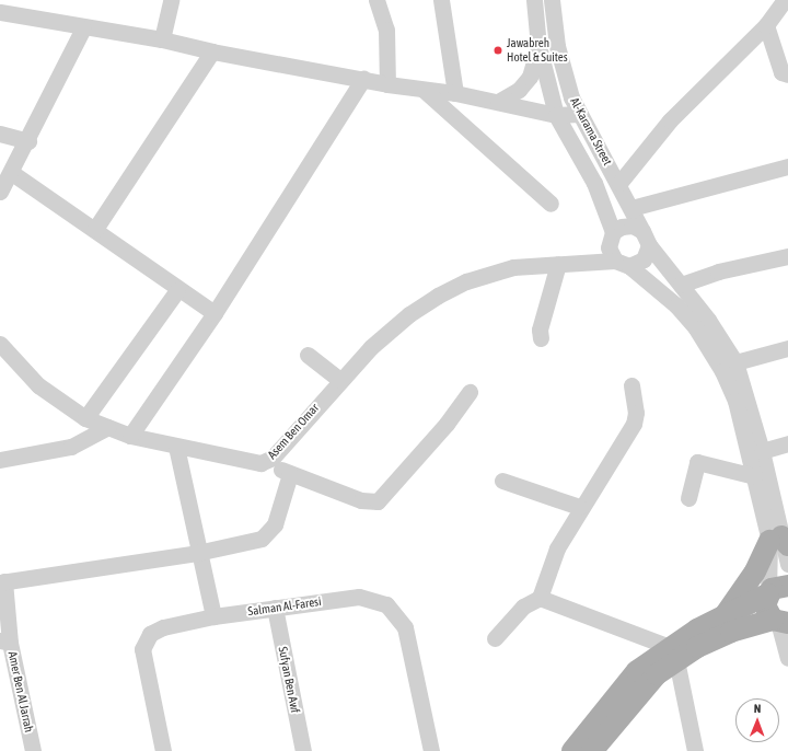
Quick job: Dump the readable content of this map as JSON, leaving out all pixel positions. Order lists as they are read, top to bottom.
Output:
{
  "streets": {
    "street": [
      "Al-Karama Street",
      "Asem Ben Omar",
      "Salman Al-Faresi",
      "Sufyan Ben Awf",
      "Amer Ben Al Jarrah"
    ]
  },
  "crossings": [
    ["Al-Karama Street", "Asem Ben Omar"],
    ["Salman Al-Faresi", "Sufyan Ben Awf"]
  ],
  "places": ["Jawabreh Hotel & Suites"],
  "north": "top"
}
